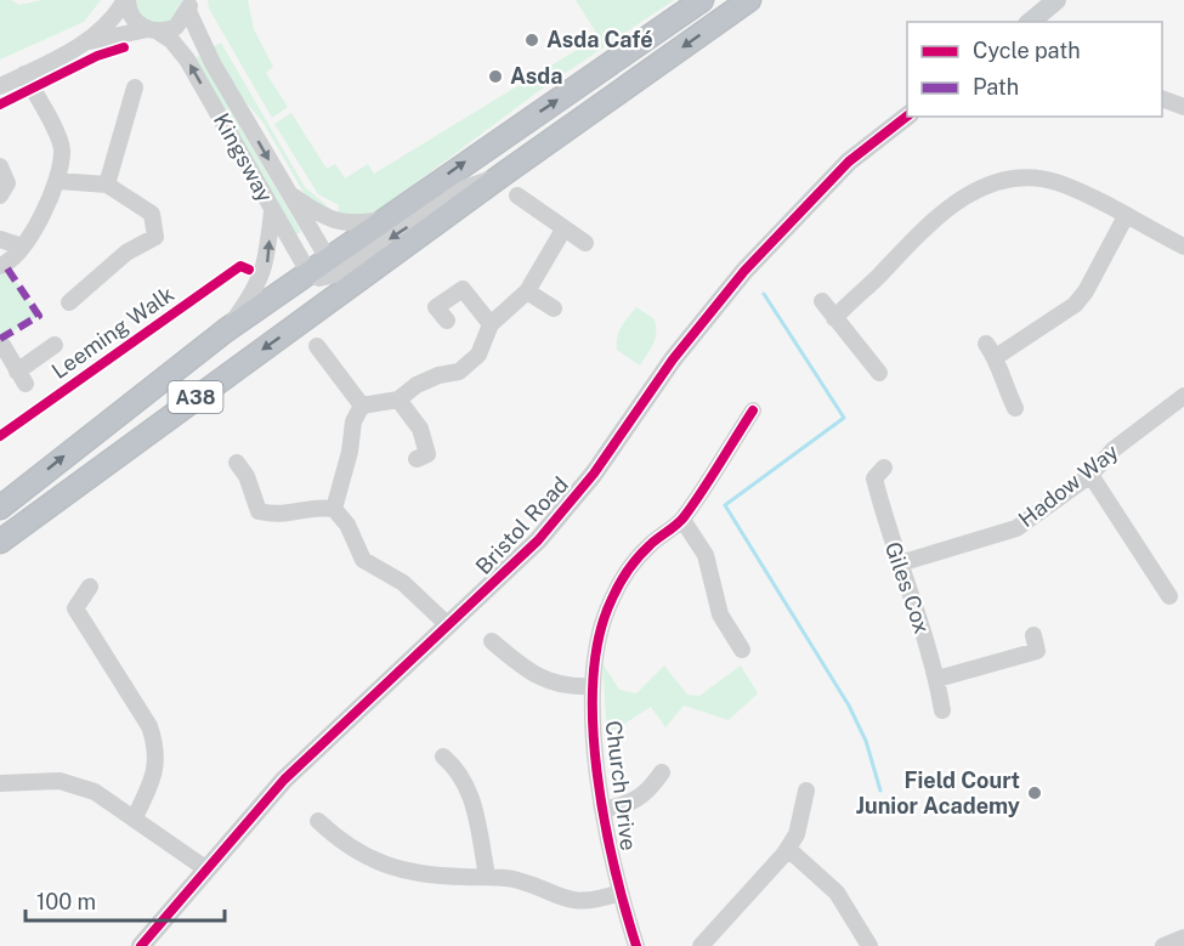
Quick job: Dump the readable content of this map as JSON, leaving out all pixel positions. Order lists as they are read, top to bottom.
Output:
{
  "streets": {
    "highway": ["A38"],
    "main road": ["Bristol Road"],
    "street": [
      "Kingsway",
      "Hadow Way",
      "Giles Cox",
      "Church Drive"
    ],
    "cycle path": ["Leeming Walk"]
  },
  "crossings": [
    ["Kingsway", "A38"],
    ["Hadow Way", "Giles Cox"]
  ],
  "places": ["Asda Café", "Asda", "Field Court Junior Academy"],
  "legend": ["Cycle path", "Path"],
  "scale_bar": "100 m"
}
